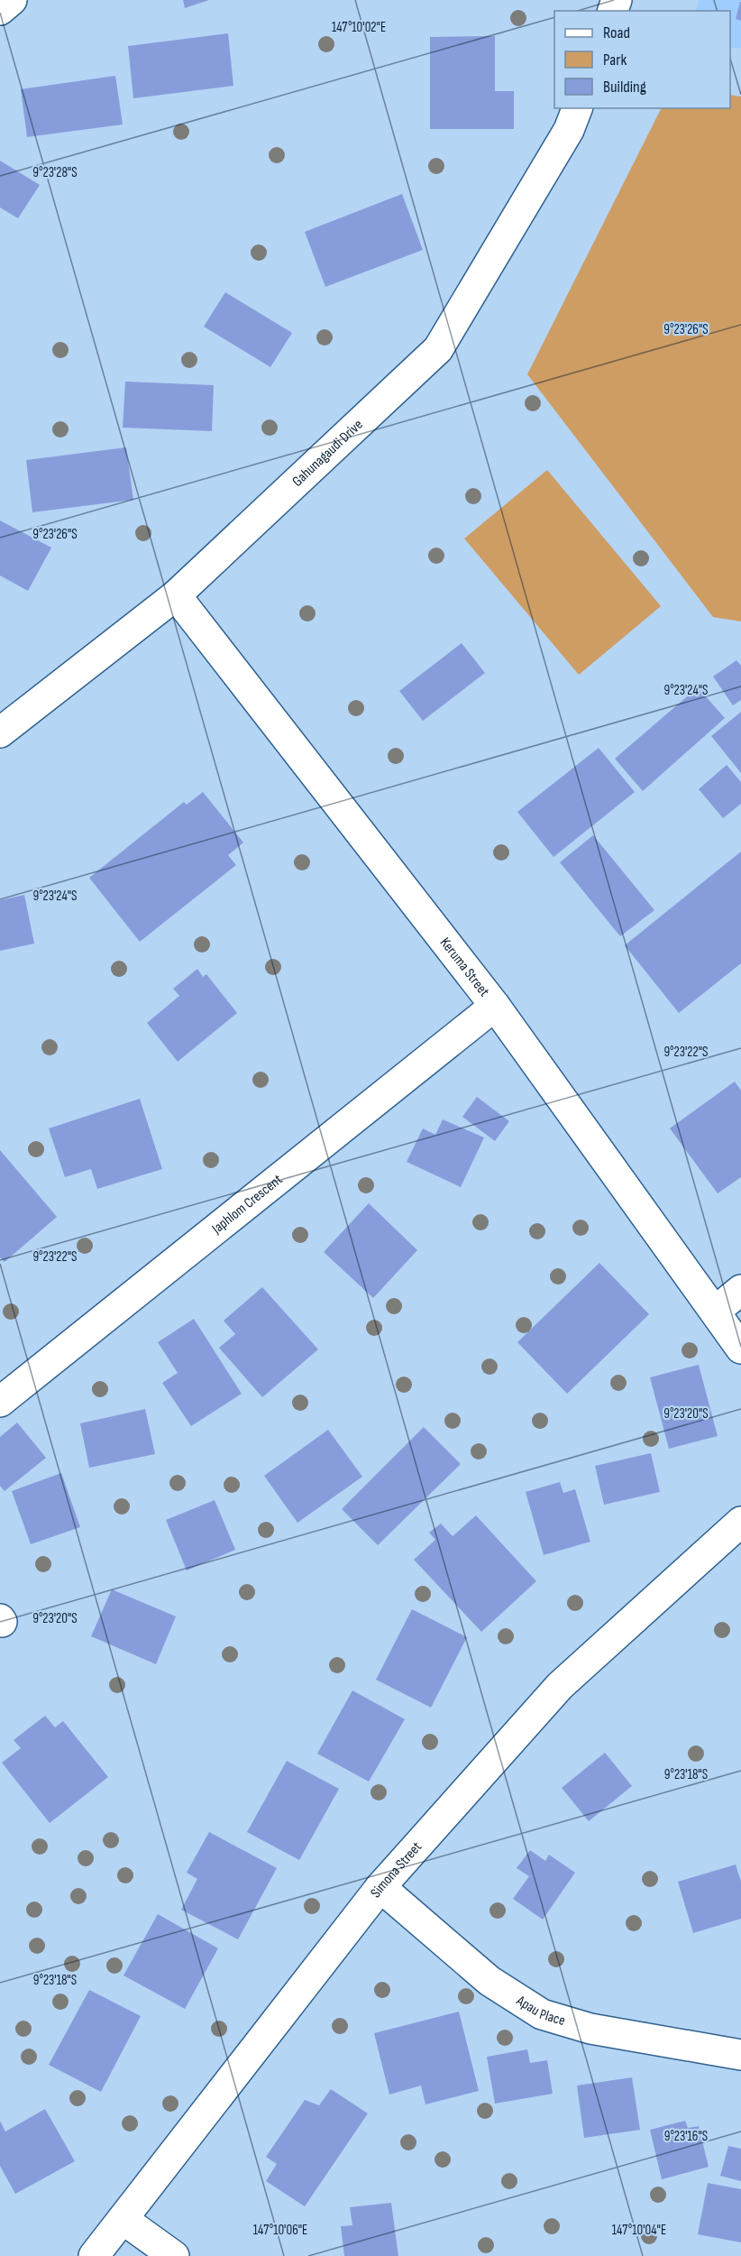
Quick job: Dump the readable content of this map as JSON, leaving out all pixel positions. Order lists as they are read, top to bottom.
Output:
{
  "streets": {
    "street": [
      "Gahunagaudi Drive",
      "Keruma Street",
      "Japhlom Crescent",
      "Simona Street",
      "Apau Place"
    ]
  },
  "crossings": [
    ["Gahunagaudi Drive", "Keruma Street"],
    ["Keruma Street", "Japhlom Crescent"],
    ["Simona Street", "Apau Place"]
  ],
  "legend": ["Road", "Park", "Building"],
  "coordinates": [
    "147°10'02\"E",
    "9°23'28\"S",
    "9°23'26\"S",
    "9°23'24\"S",
    "9°23'22\"S",
    "9°23'20\"S",
    "9°23'18\"S",
    "9°23'16\"S",
    "147°10'06\"E",
    "147°10'04\"E"
  ]
}
